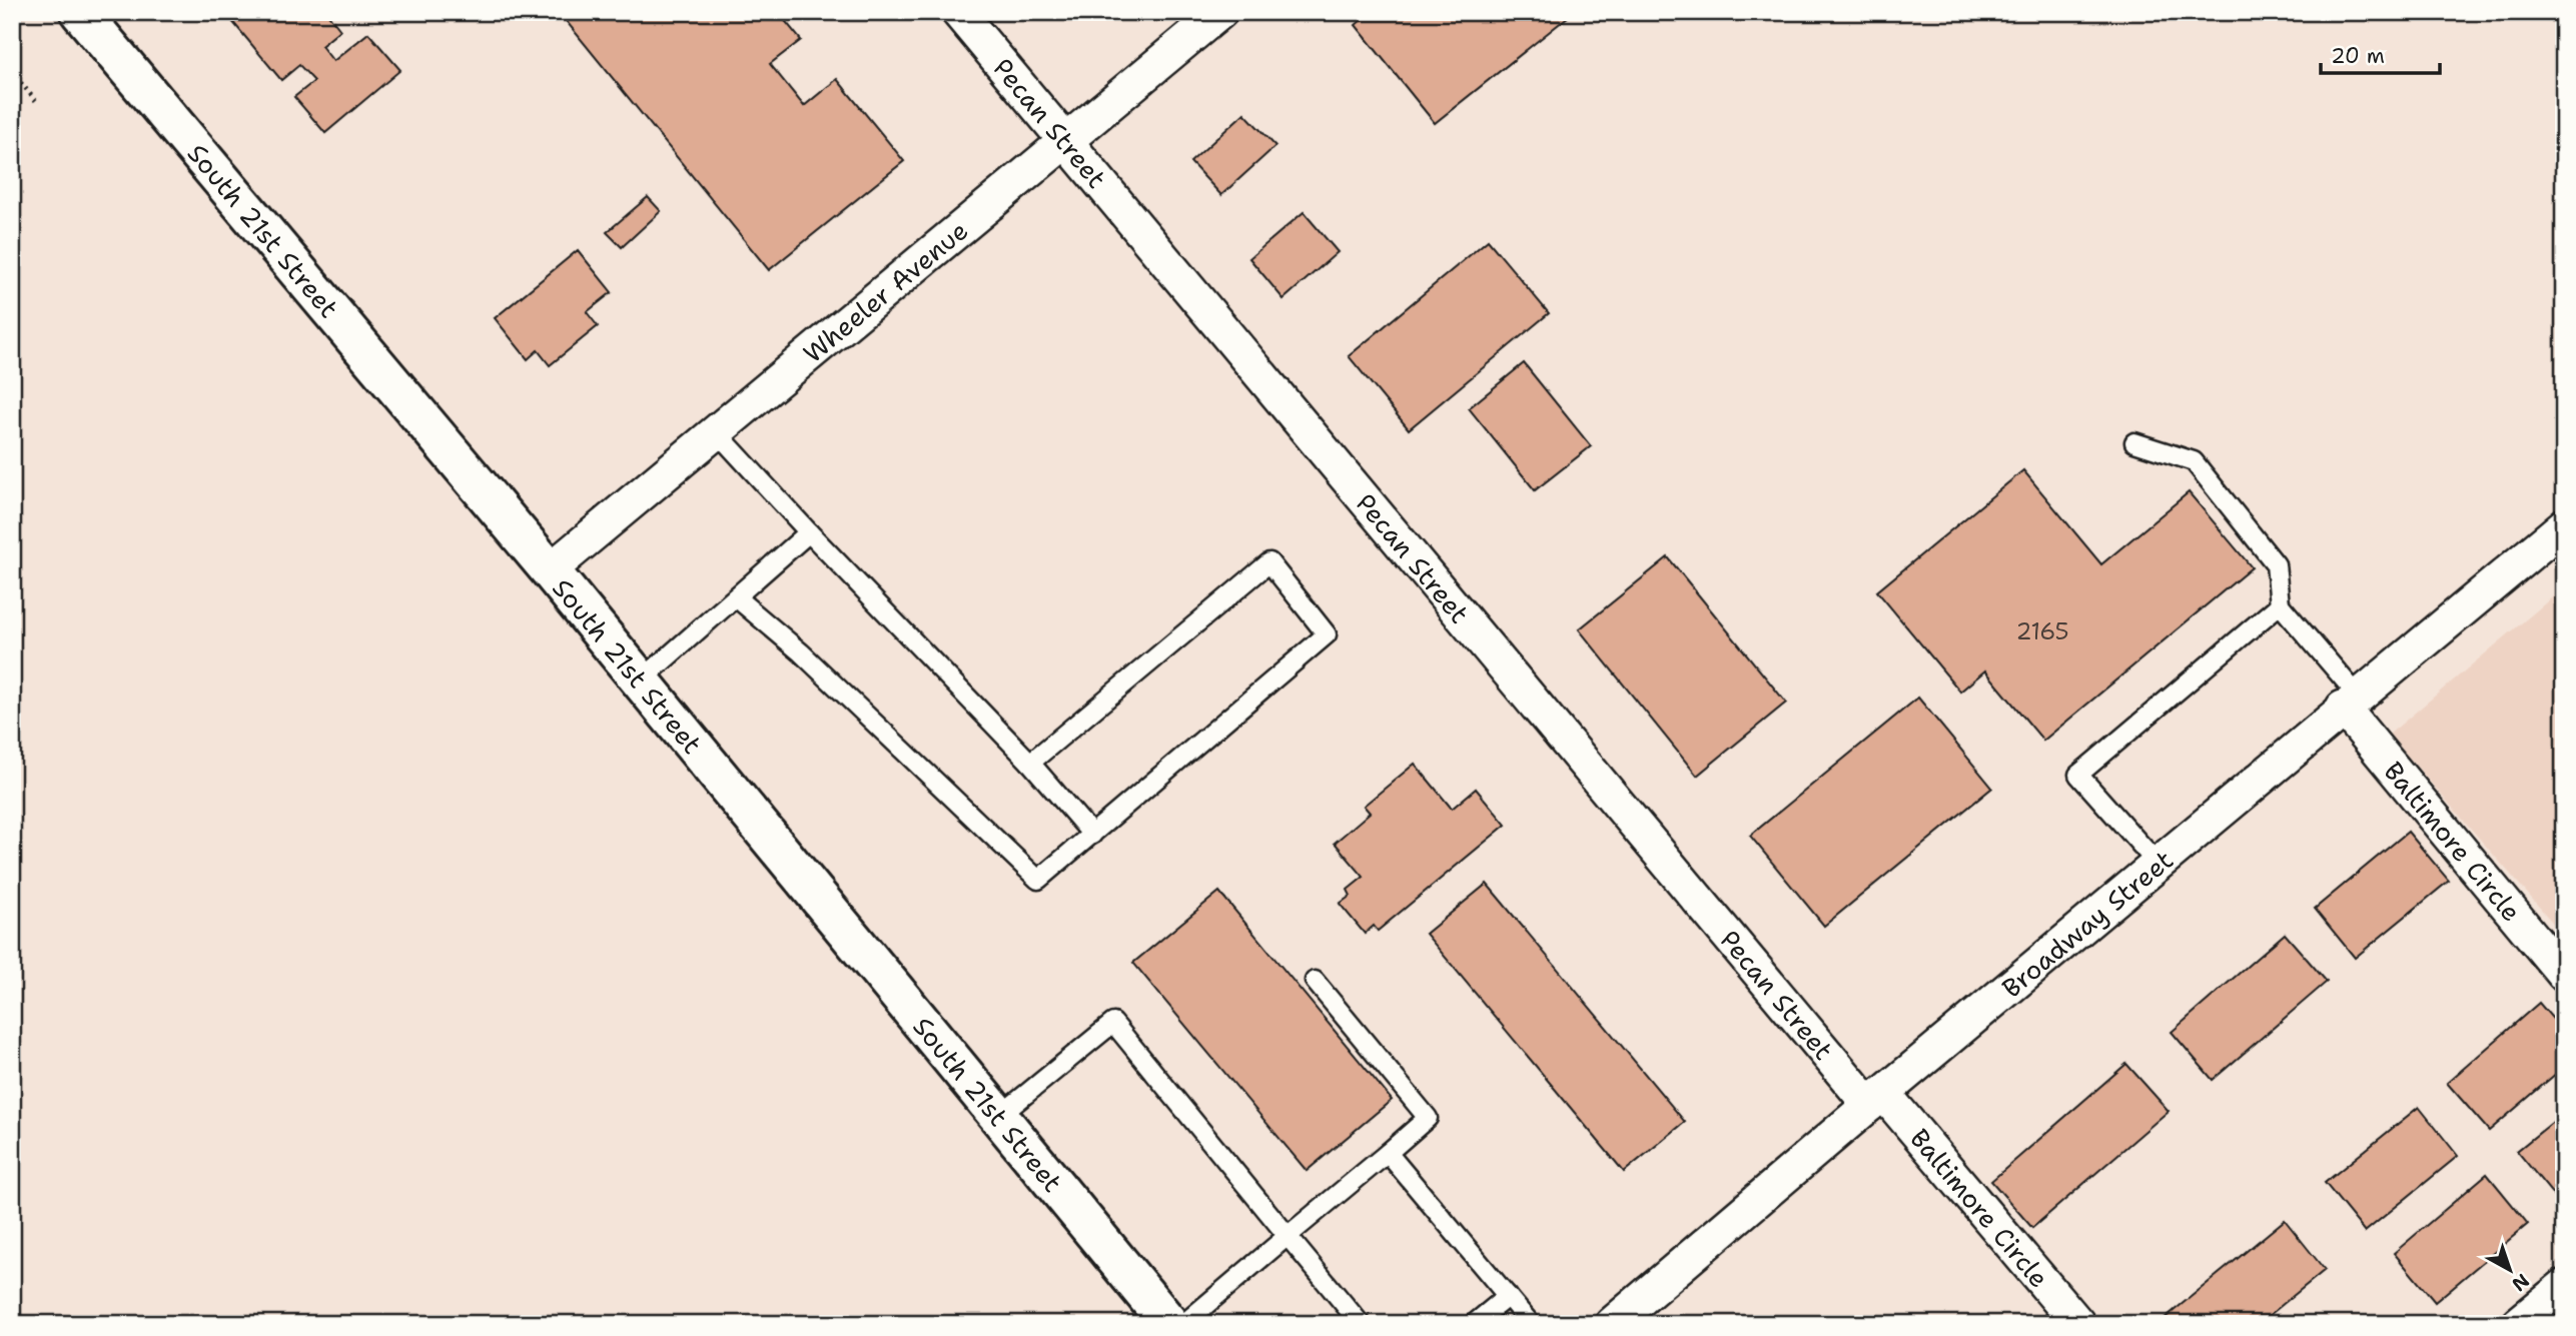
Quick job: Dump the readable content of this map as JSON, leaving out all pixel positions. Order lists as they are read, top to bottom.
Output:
{
  "streets": {
    "main road": ["South 21st Street"],
    "street": [
      "Pecan Street",
      "Wheeler Avenue",
      "Baltimore Circle",
      "Broadway Street"
    ]
  },
  "crossings": [
    ["Pecan Street", "Wheeler Avenue"],
    ["Pecan Street", "Baltimore Circle"],
    ["Pecan Street", "Broadway Street"],
    ["South 21st Street", "Wheeler Avenue"],
    ["Baltimore Circle", "Broadway Street"]
  ],
  "house_numbers": ["2165"],
  "scale_bar": "20 m",
  "north": "bottom right"
}
